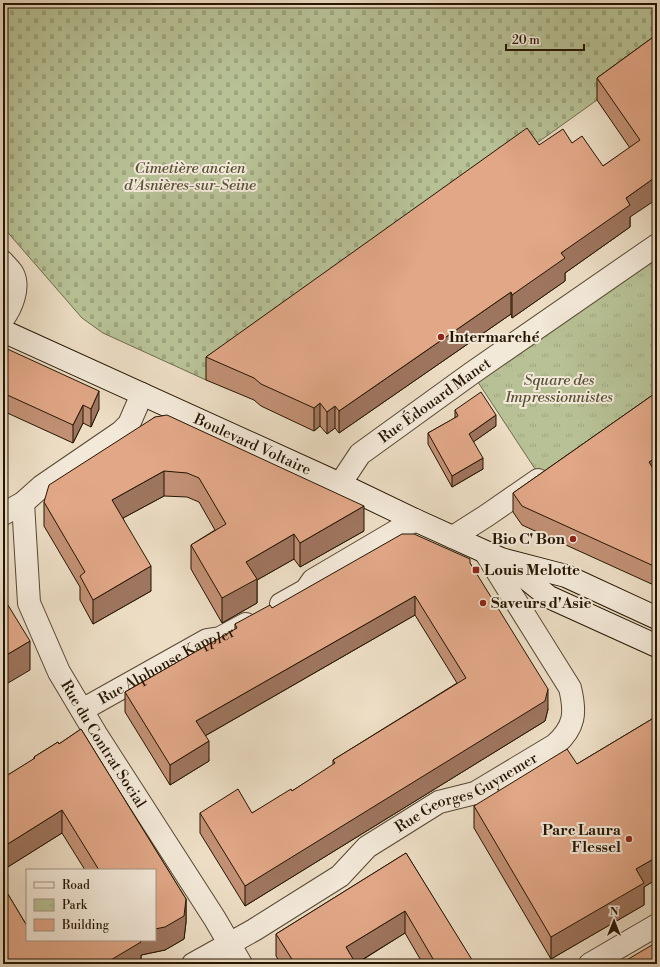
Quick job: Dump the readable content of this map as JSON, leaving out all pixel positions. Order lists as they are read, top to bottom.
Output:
{
  "streets": {
    "street": [
      "Rue Édouard Manet",
      "Boulevard Voltaire",
      "Rue Alphonse Kappler",
      "Rue du Contrat Social",
      "Rue Georges Guynemer"
    ]
  },
  "crossings": [
    ["Rue Édouard Manet", "Boulevard Voltaire"],
    ["Boulevard Voltaire", "Rue Alphonse Kappler"],
    ["Boulevard Voltaire", "Rue Georges Guynemer"],
    ["Rue Alphonse Kappler", "Rue du Contrat Social"],
    ["Rue du Contrat Social", "Rue Georges Guynemer"]
  ],
  "parks": ["Cimetière ancien d'Asnières-sur-Seine", "Square des Impressionnistes"],
  "places": {
    "other": [
      "Intermarché",
      "Bio C' Bon",
      "Saveurs d'Asie",
      "Parc Laura Flessel"
    ],
    "transit": ["Louis Melotte"]
  },
  "legend": ["Road", "Park", "Building"],
  "scale_bar": "20 m",
  "north": "top"
}
